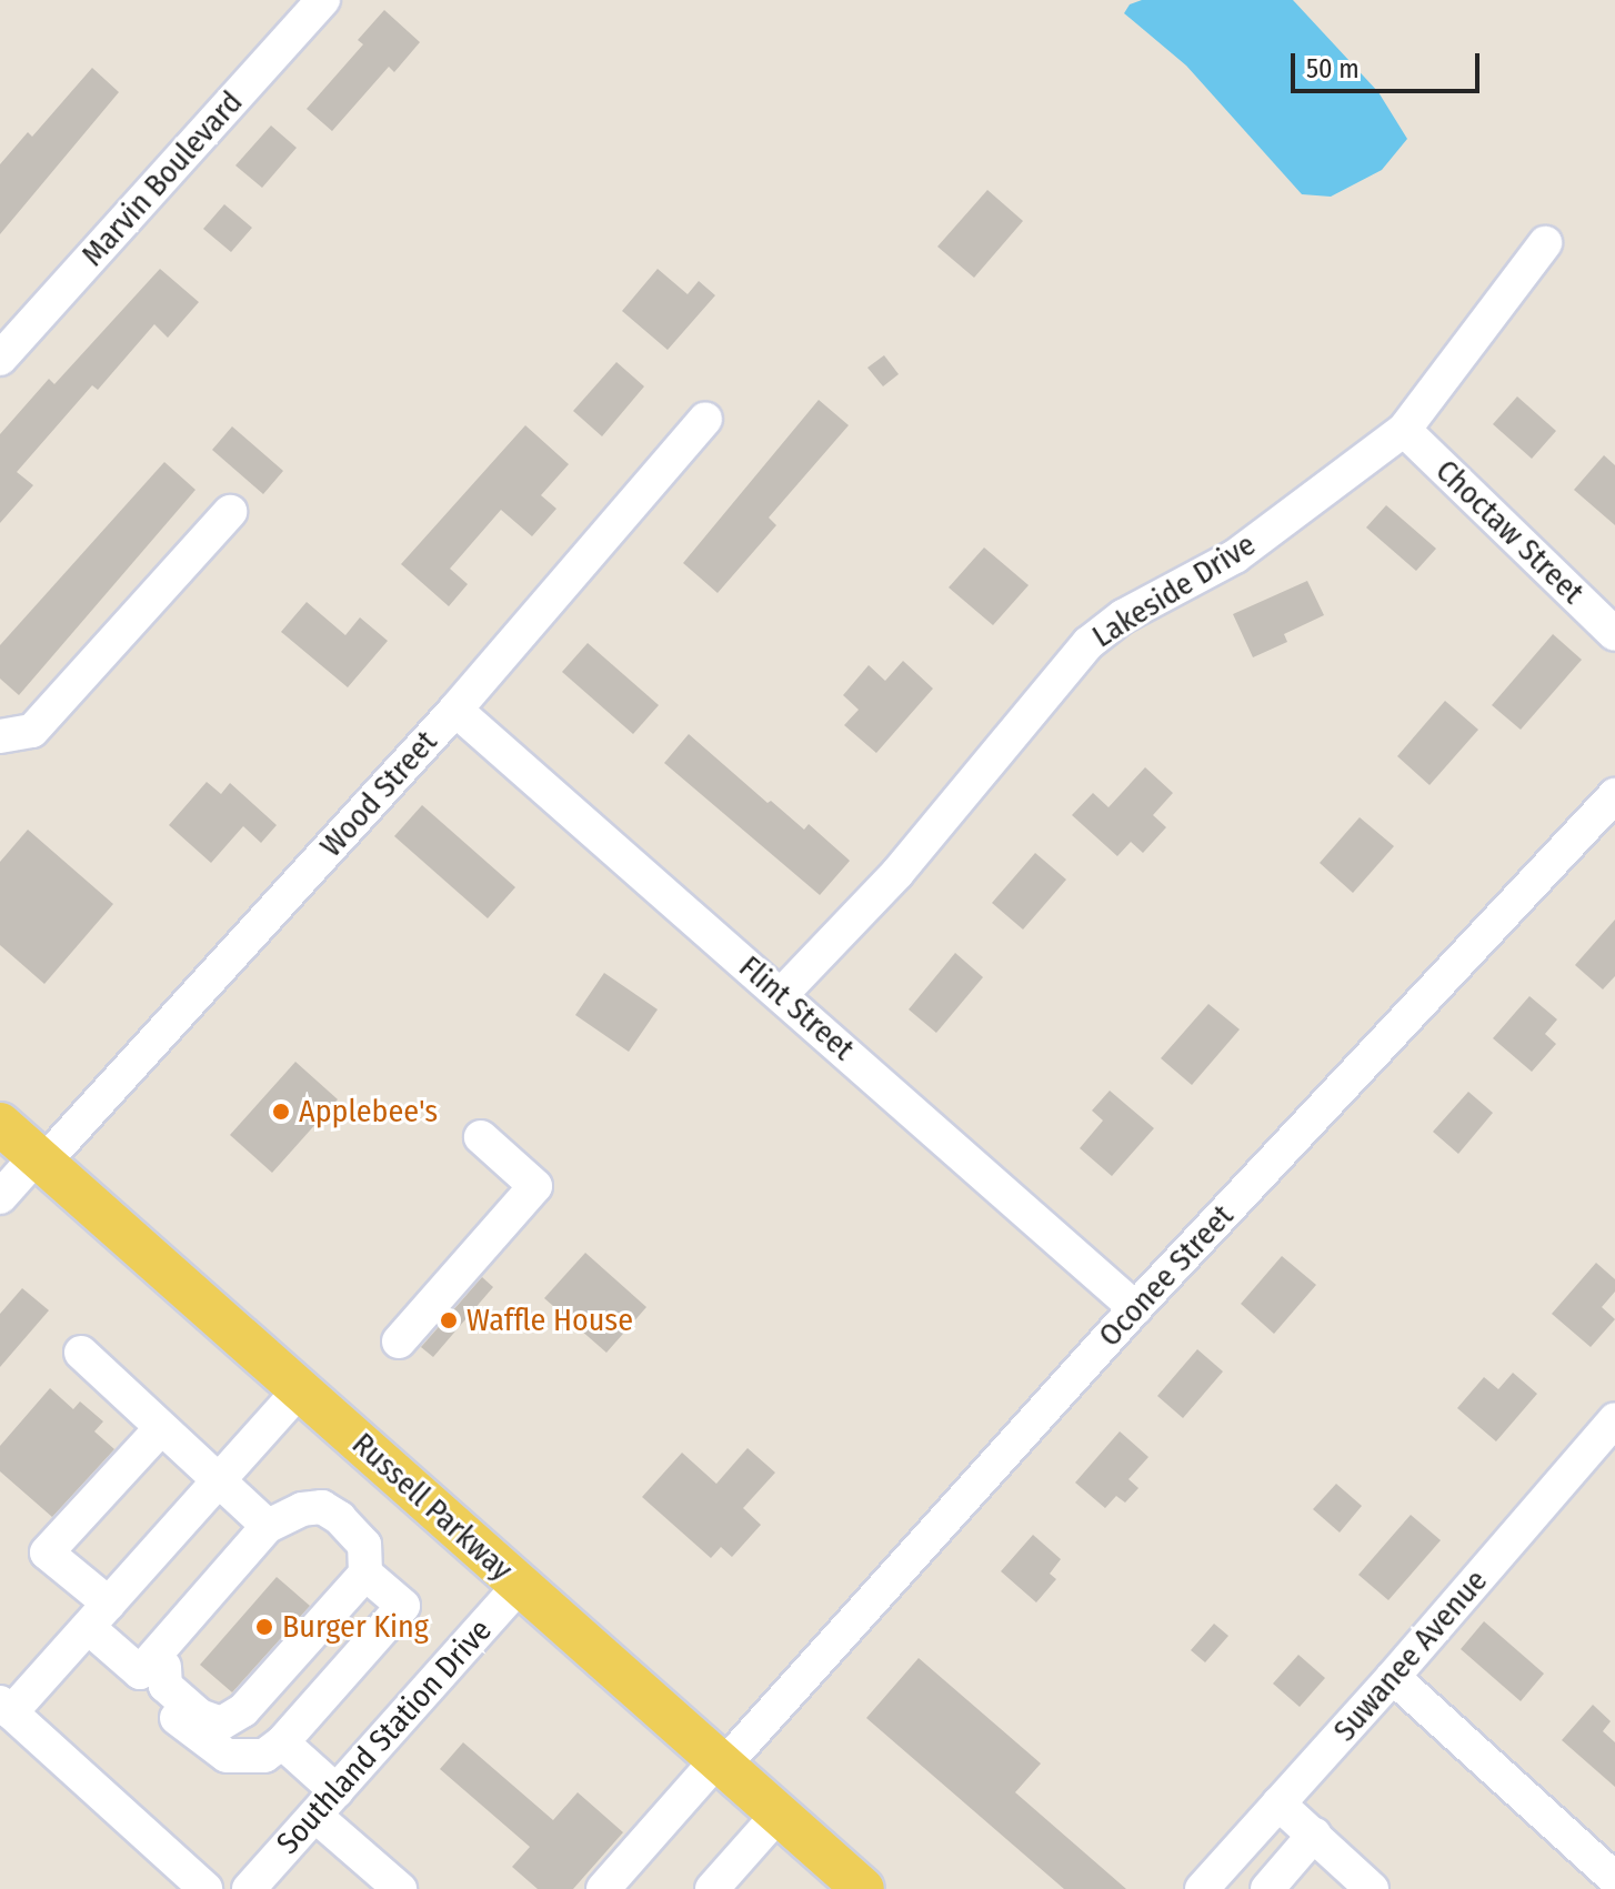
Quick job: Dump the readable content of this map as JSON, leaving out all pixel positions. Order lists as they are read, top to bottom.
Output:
{
  "streets": {
    "main road": ["Russell Parkway"],
    "street": [
      "Marvin Boulevard",
      "Choctaw Street",
      "Lakeside Drive",
      "Wood Street",
      "Flint Street",
      "Oconee Street",
      "Suwanee Avenue",
      "Southland Station Drive"
    ]
  },
  "crossings": [
    ["Choctaw Street", "Lakeside Drive"],
    ["Lakeside Drive", "Flint Street"],
    ["Wood Street", "Flint Street"],
    ["Wood Street", "Russell Parkway"],
    ["Flint Street", "Oconee Street"],
    ["Oconee Street", "Russell Parkway"],
    ["Russell Parkway", "Southland Station Drive"]
  ],
  "places": ["Applebee's", "Waffle House", "Burger King"],
  "scale_bar": "50 m"
}
